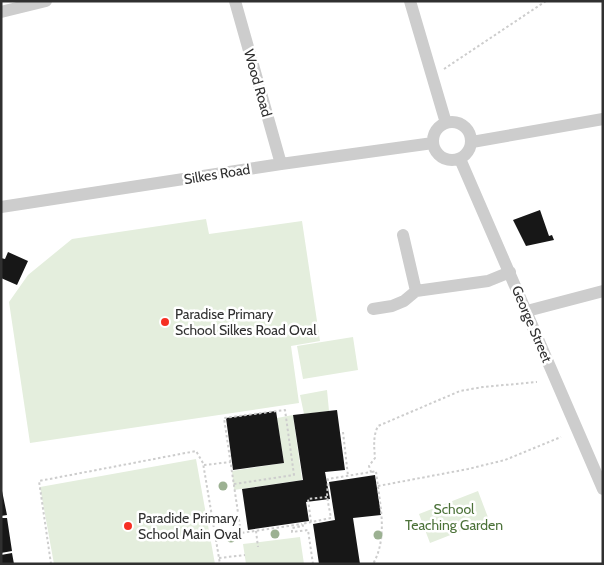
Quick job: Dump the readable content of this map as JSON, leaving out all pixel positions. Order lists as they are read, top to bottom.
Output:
{
  "streets": {
    "street": ["Wood Road", "Silkes Road", "George Street"]
  },
  "crossings": [
    ["Wood Road", "Silkes Road"],
    ["Silkes Road", "George Street"]
  ],
  "parks": ["School Teaching Garden"],
  "places": ["Paradise Primary School Silkes Road Oval", "Paradide Primary School Main Oval"]
}
